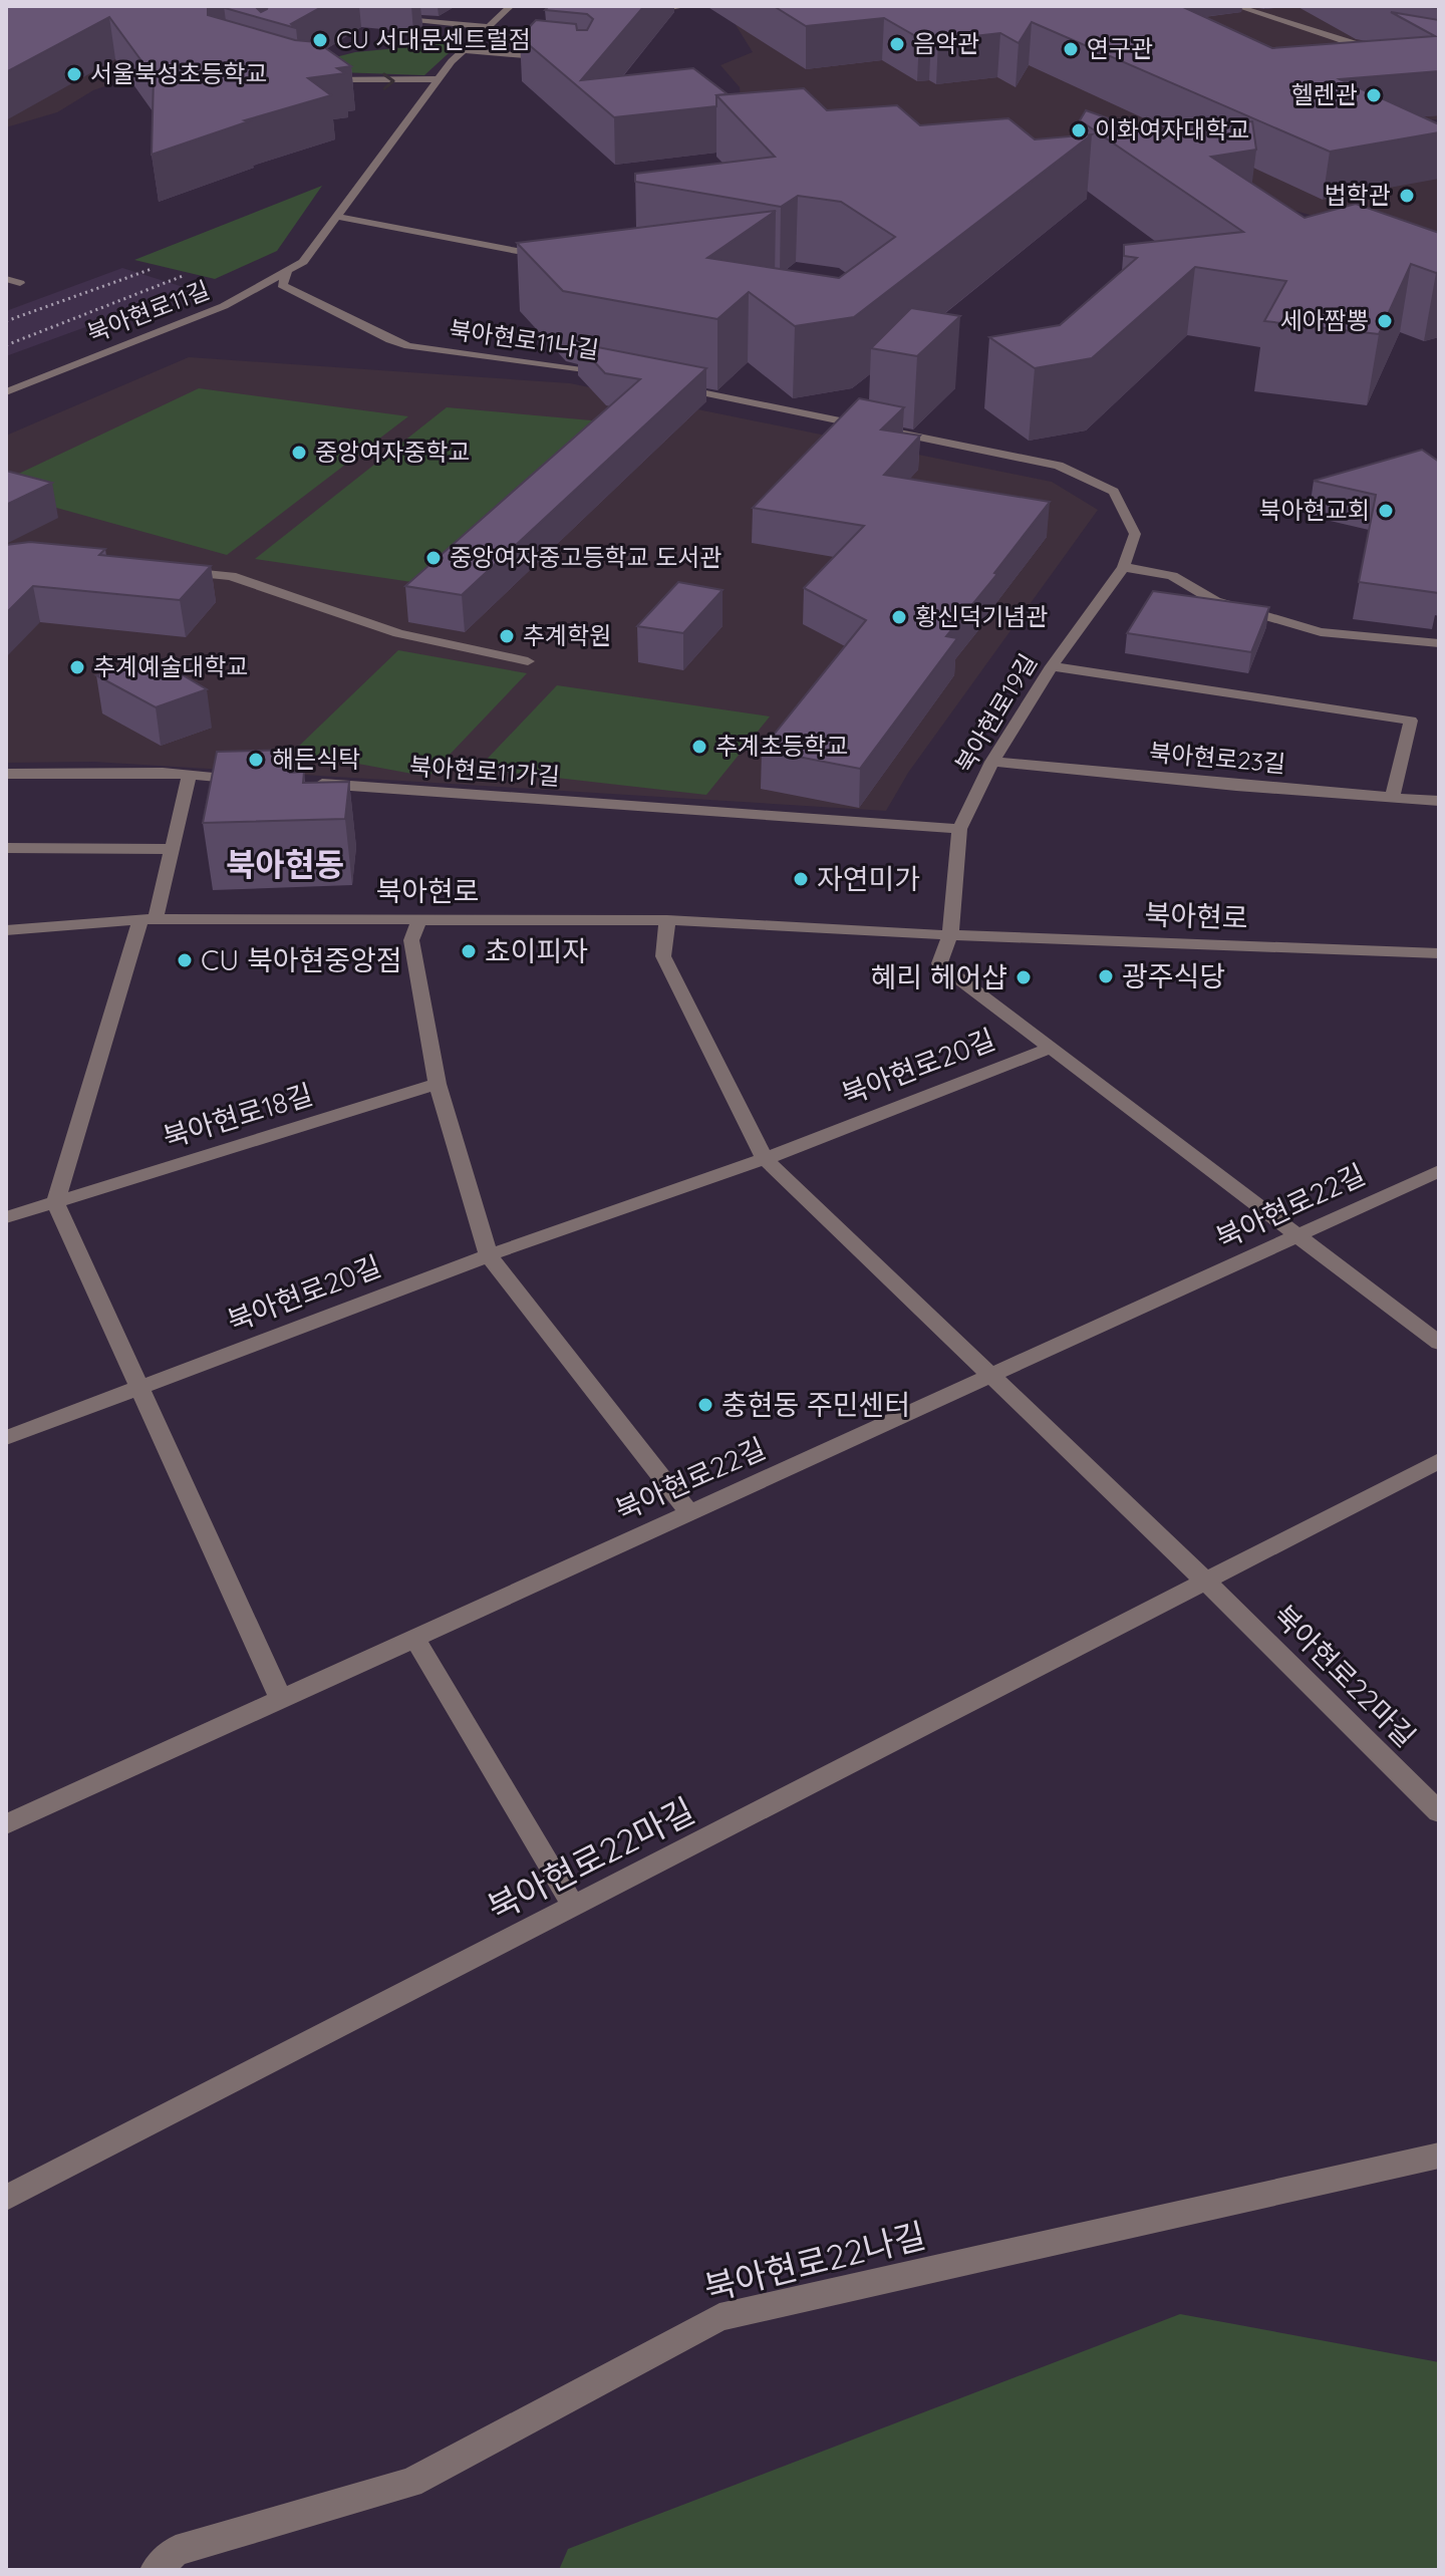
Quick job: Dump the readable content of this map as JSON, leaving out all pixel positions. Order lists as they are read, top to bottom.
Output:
{
  "streets": {
    "street": [
      "북아현로11길",
      "북아현로11나길",
      "북아현로19길",
      "북아현로23길",
      "북아현로11가길",
      "북아현로",
      "북아현로20길",
      "북아현로18길",
      "북아현로22길",
      "북아현로22마길",
      "북아현로22나길"
    ]
  },
  "crossings": [
    ["북아현로11길", "북아현로11나길"],
    ["북아현로19길", "북아현로23길"],
    ["북아현로19길", "북아현로11가길"],
    ["북아현로19길", "북아현로"]
  ],
  "districts": ["북아현동"],
  "places": [
    "CU 서대문센트럴점",
    "음악관",
    "연구관",
    "서울북성초등학교",
    "헬렌관",
    "이화여자대학교",
    "법학관",
    "세아짬뽕",
    "중앙여자중학교",
    "북아현교회",
    "중앙여자중고등학교 도서관",
    "황신덕기념관",
    "추계학원",
    "추계예술대학교",
    "추계초등학교",
    "해든식탁",
    "자연미가",
    "쵸이피자",
    "CU 북아현중앙점",
    "광주식당",
    "혜리 헤어샵",
    "충현동 주민센터"
  ]
}
